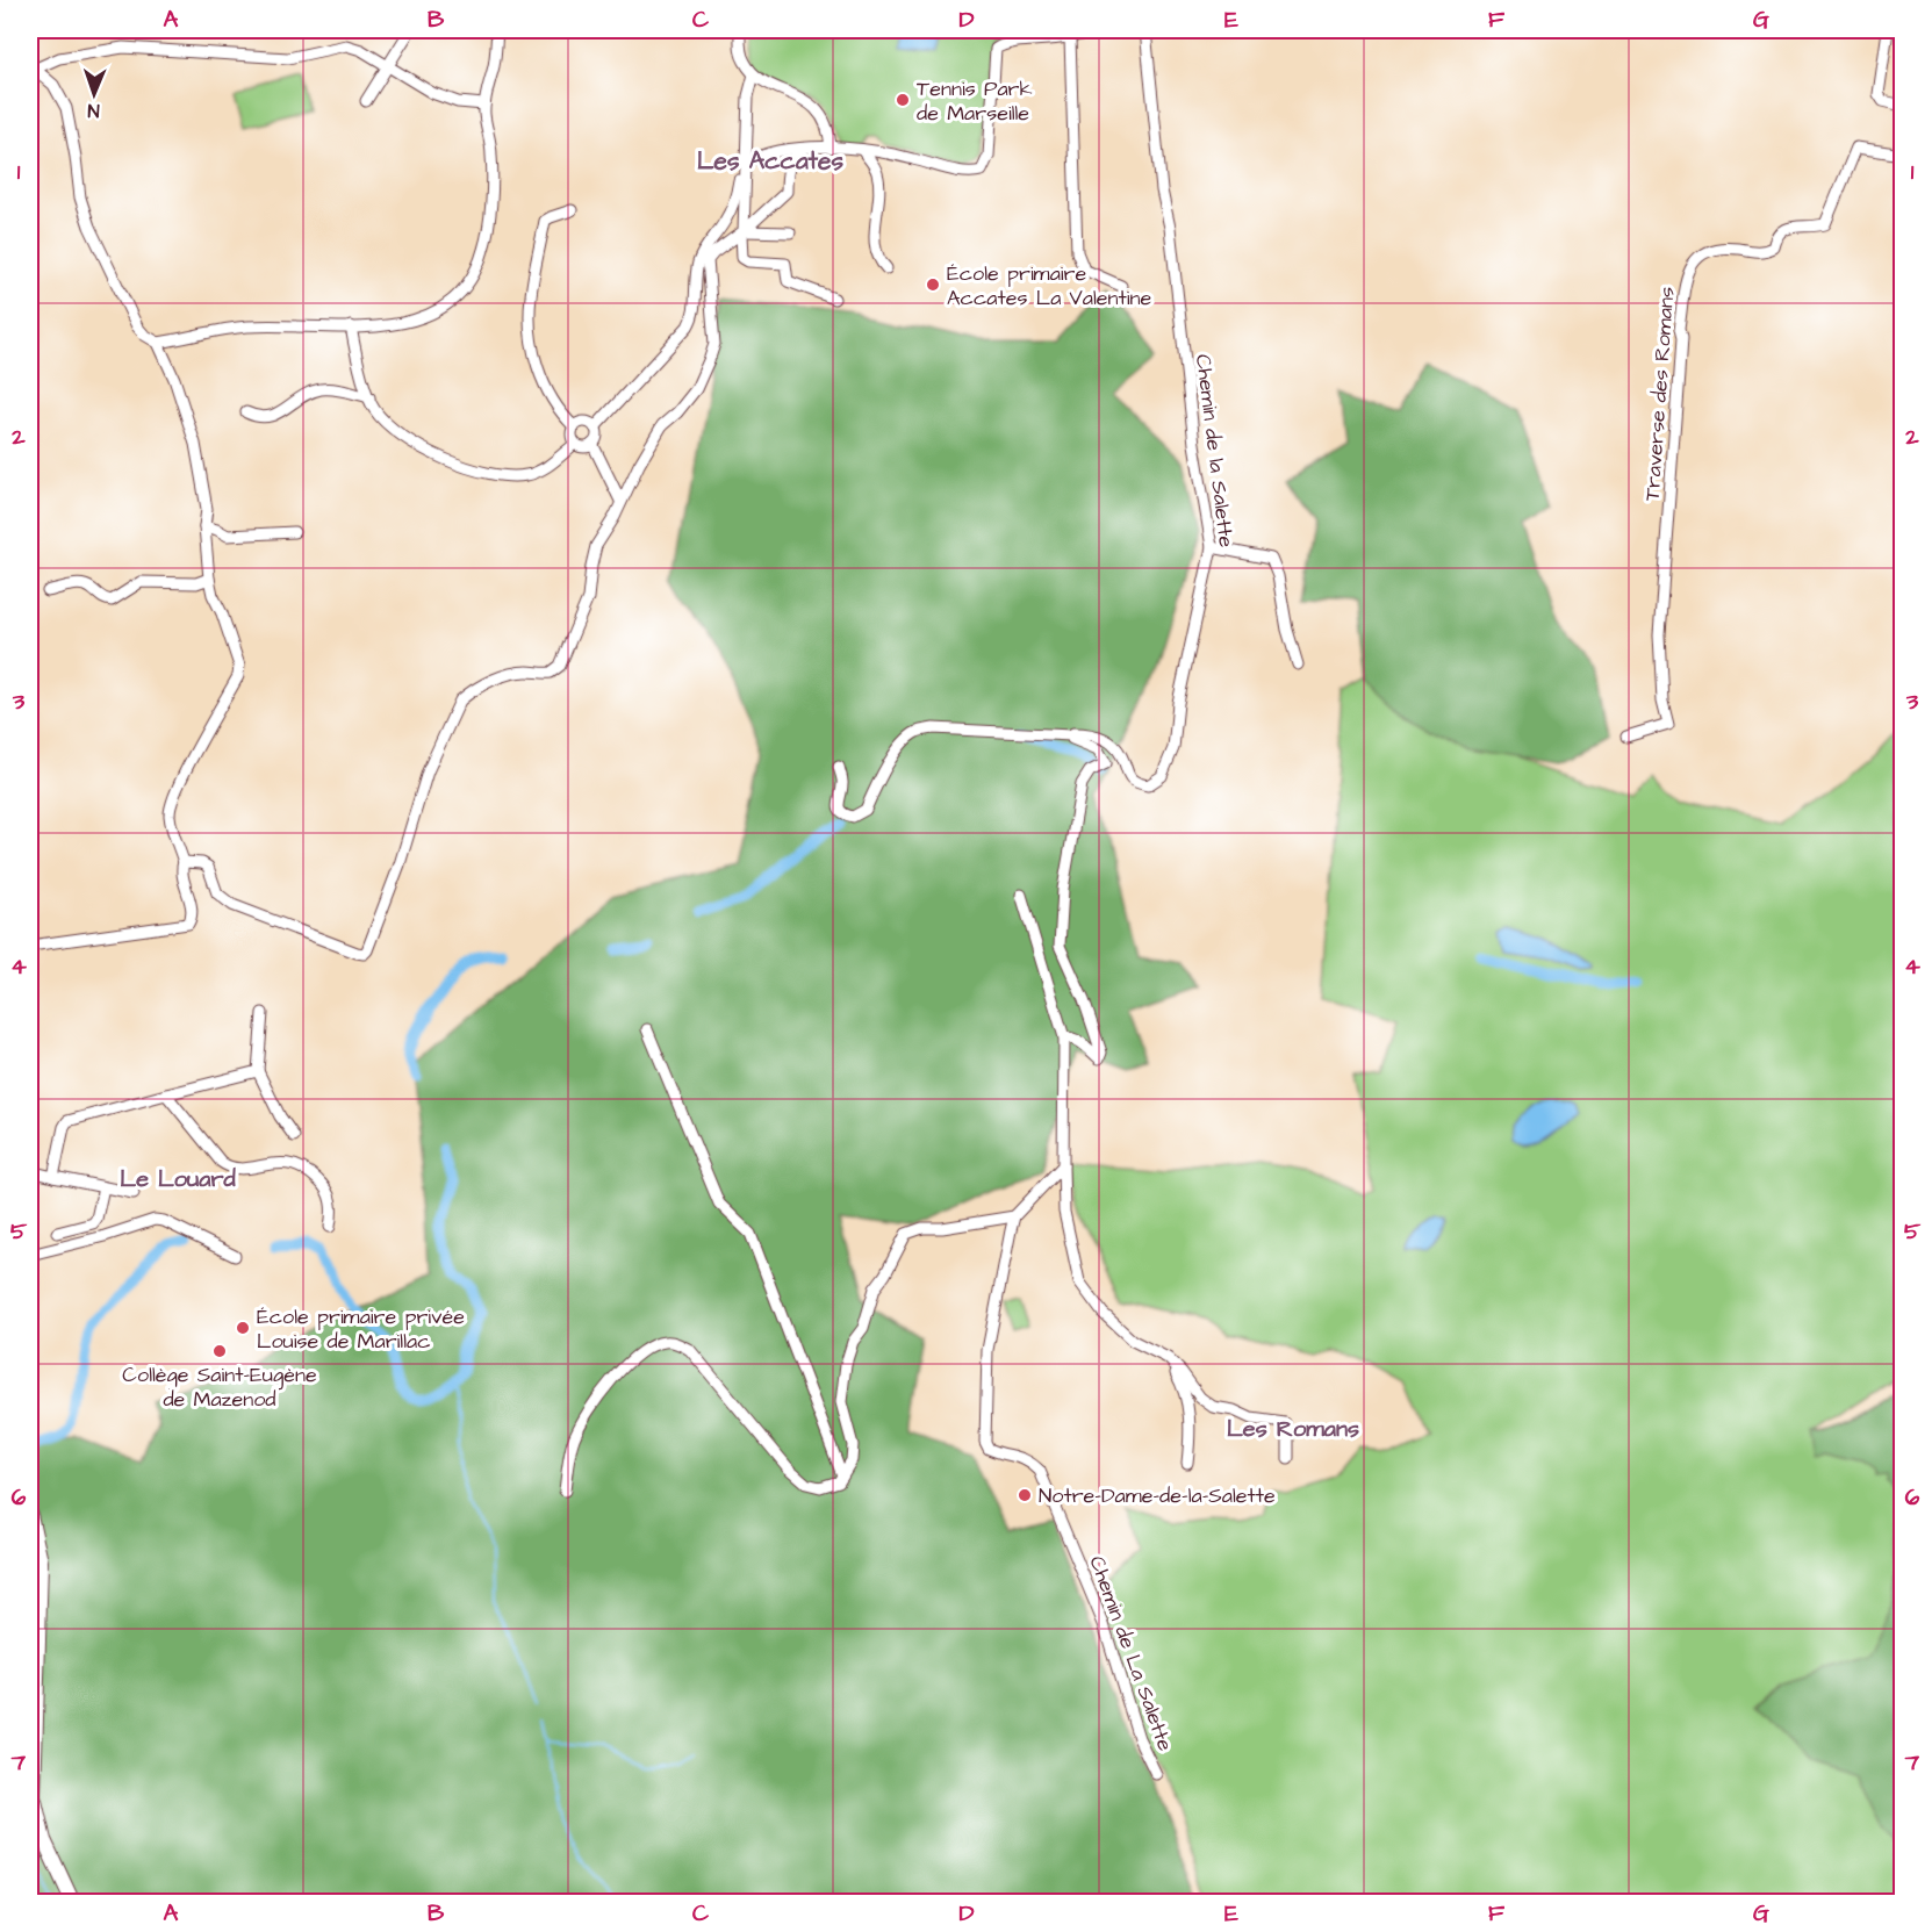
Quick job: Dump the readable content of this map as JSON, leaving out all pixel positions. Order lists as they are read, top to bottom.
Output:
{
  "streets": {
    "street": ["Traverse des Romans", "Chemin de la Salette", "Chemin de La Salette"]
  },
  "districts": ["Les Accates", "Le Louard", "Les Romans"],
  "places": [
    "Tennis Park de Marseille",
    "École primaire Accates La Valentine",
    "École primaire privée Louise de Marillac",
    "Collège Saint-Eugène de Mazenod",
    "Notre-Dame-de-la-Salette"
  ],
  "north": "bottom",
  "grid": {
    "columns": [
      "A",
      "B",
      "C",
      "D",
      "E",
      "F",
      "G"
    ],
    "rows": [
      "1",
      "2",
      "3",
      "4",
      "5",
      "6",
      "7"
    ]
  }
}
